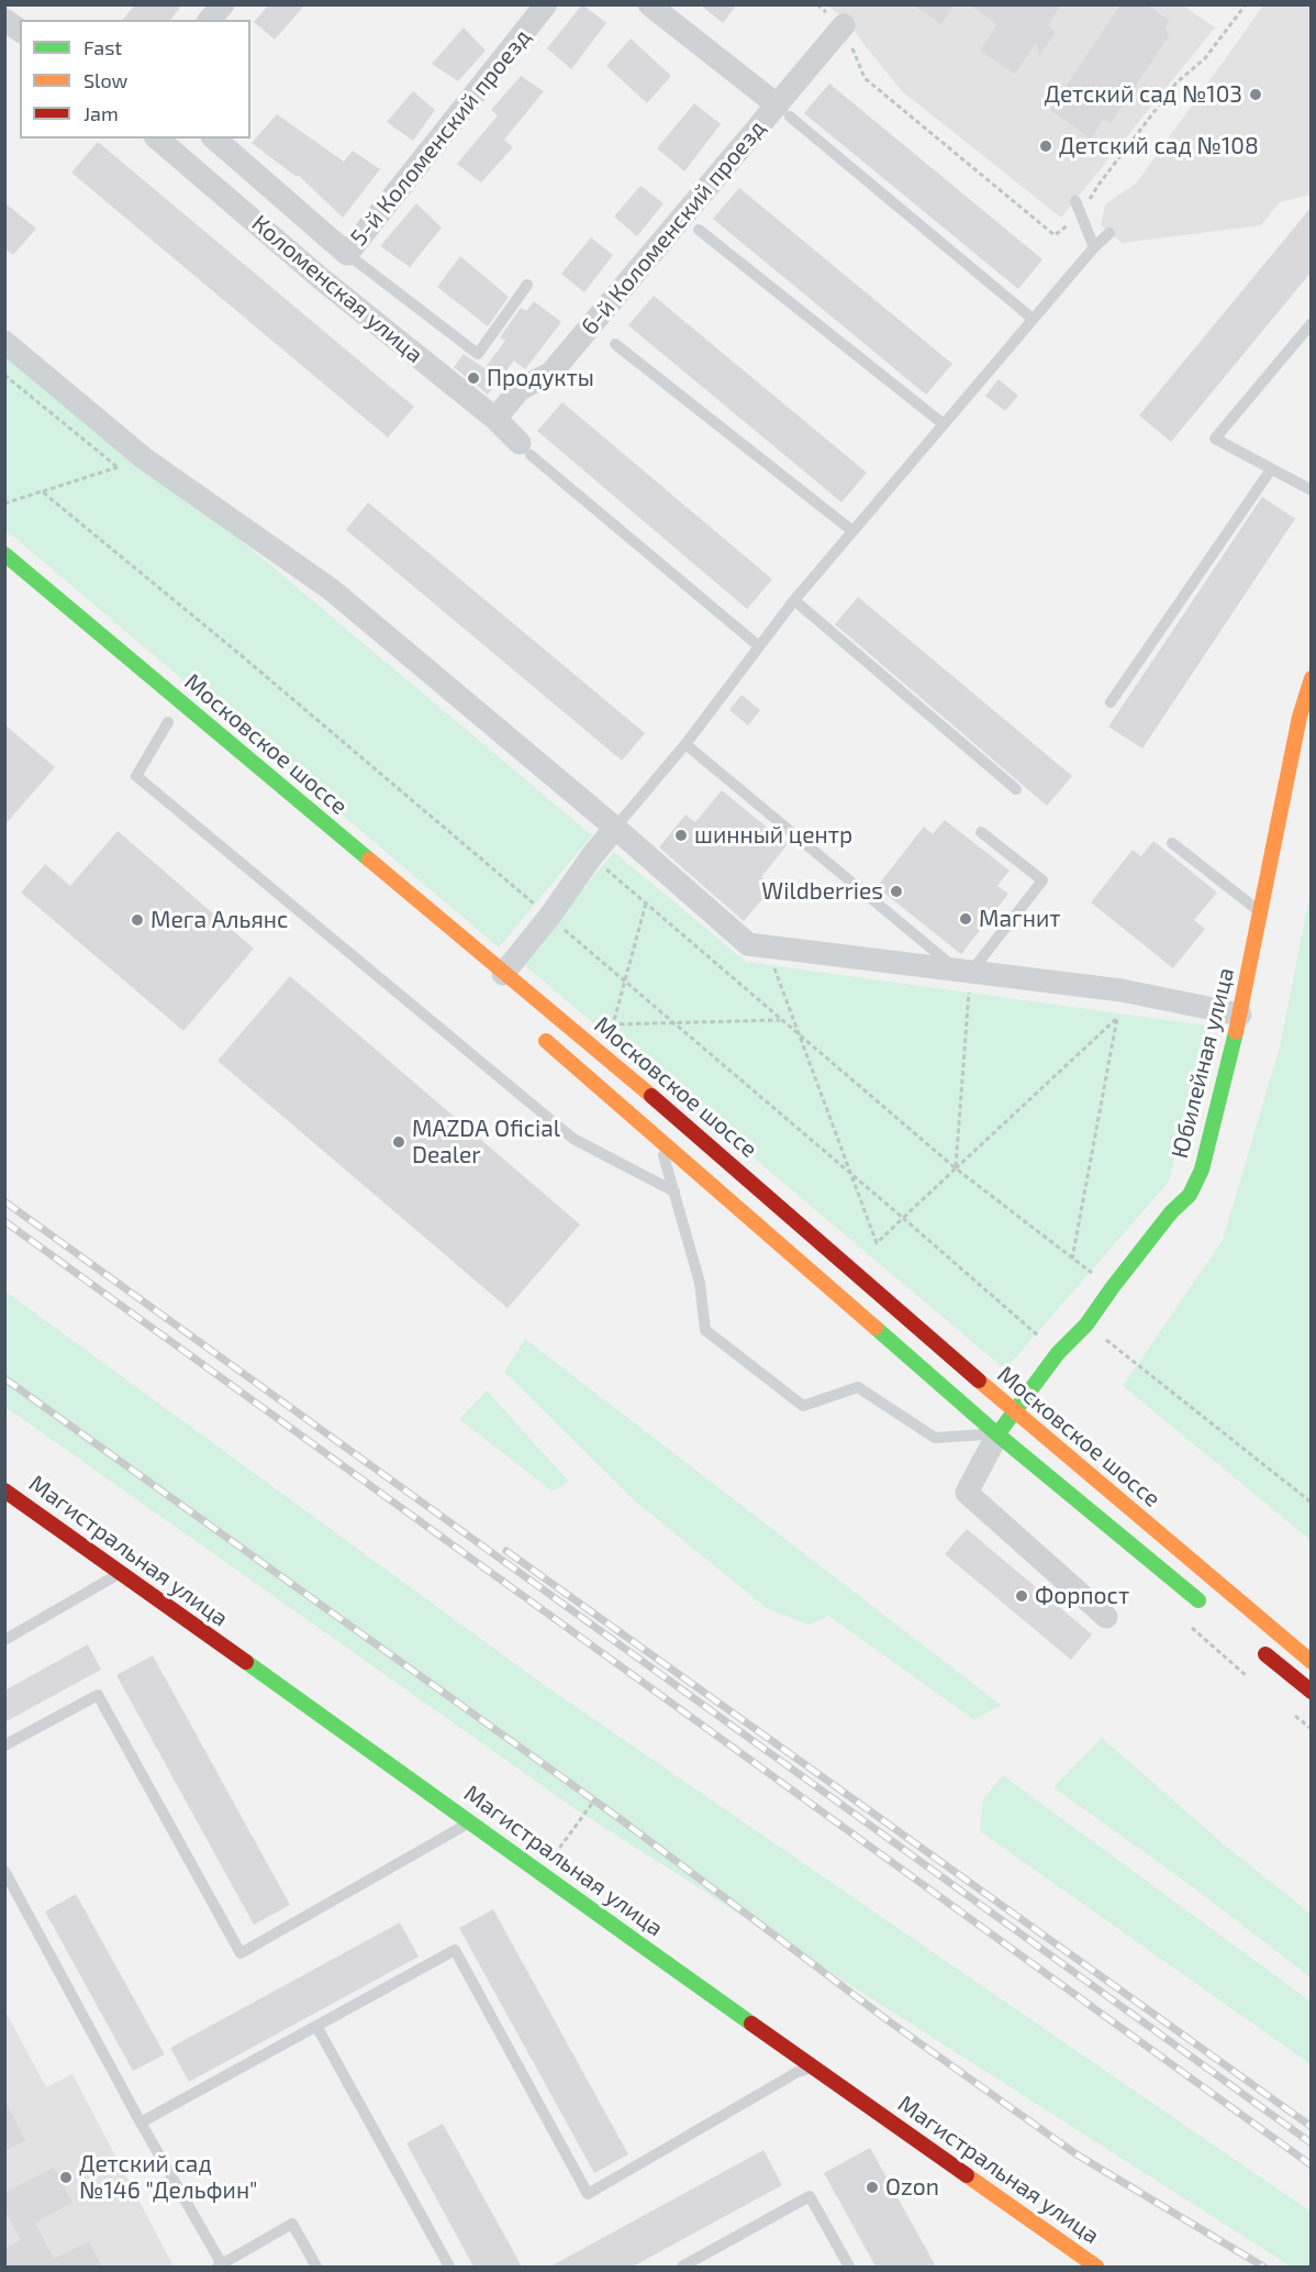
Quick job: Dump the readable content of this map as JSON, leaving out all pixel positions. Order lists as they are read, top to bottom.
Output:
{
  "streets": {
    "main road": ["Московское шоссе", "Юбилейная улица", "Магистральная улица"],
    "street": ["5-й Коломенский проезд", "6-й Коломенский проезд", "Коломенская улица"]
  },
  "crossings": [
    ["6-й Коломенский проезд", "Коломенская улица"],
    ["Московское шоссе", "Юбилейная улица"]
  ],
  "places": [
    "Детский сад №103",
    "Детский сад №108",
    "Продукты",
    "шинный центр",
    "Wildberries",
    "Магнит",
    "Мега Альянс",
    "MAZDA Oficial Dealer",
    "Форпост",
    "Детский сад №146 \"Дельфин\"",
    "Ozon"
  ],
  "legend": ["Fast", "Slow", "Jam"]
}
